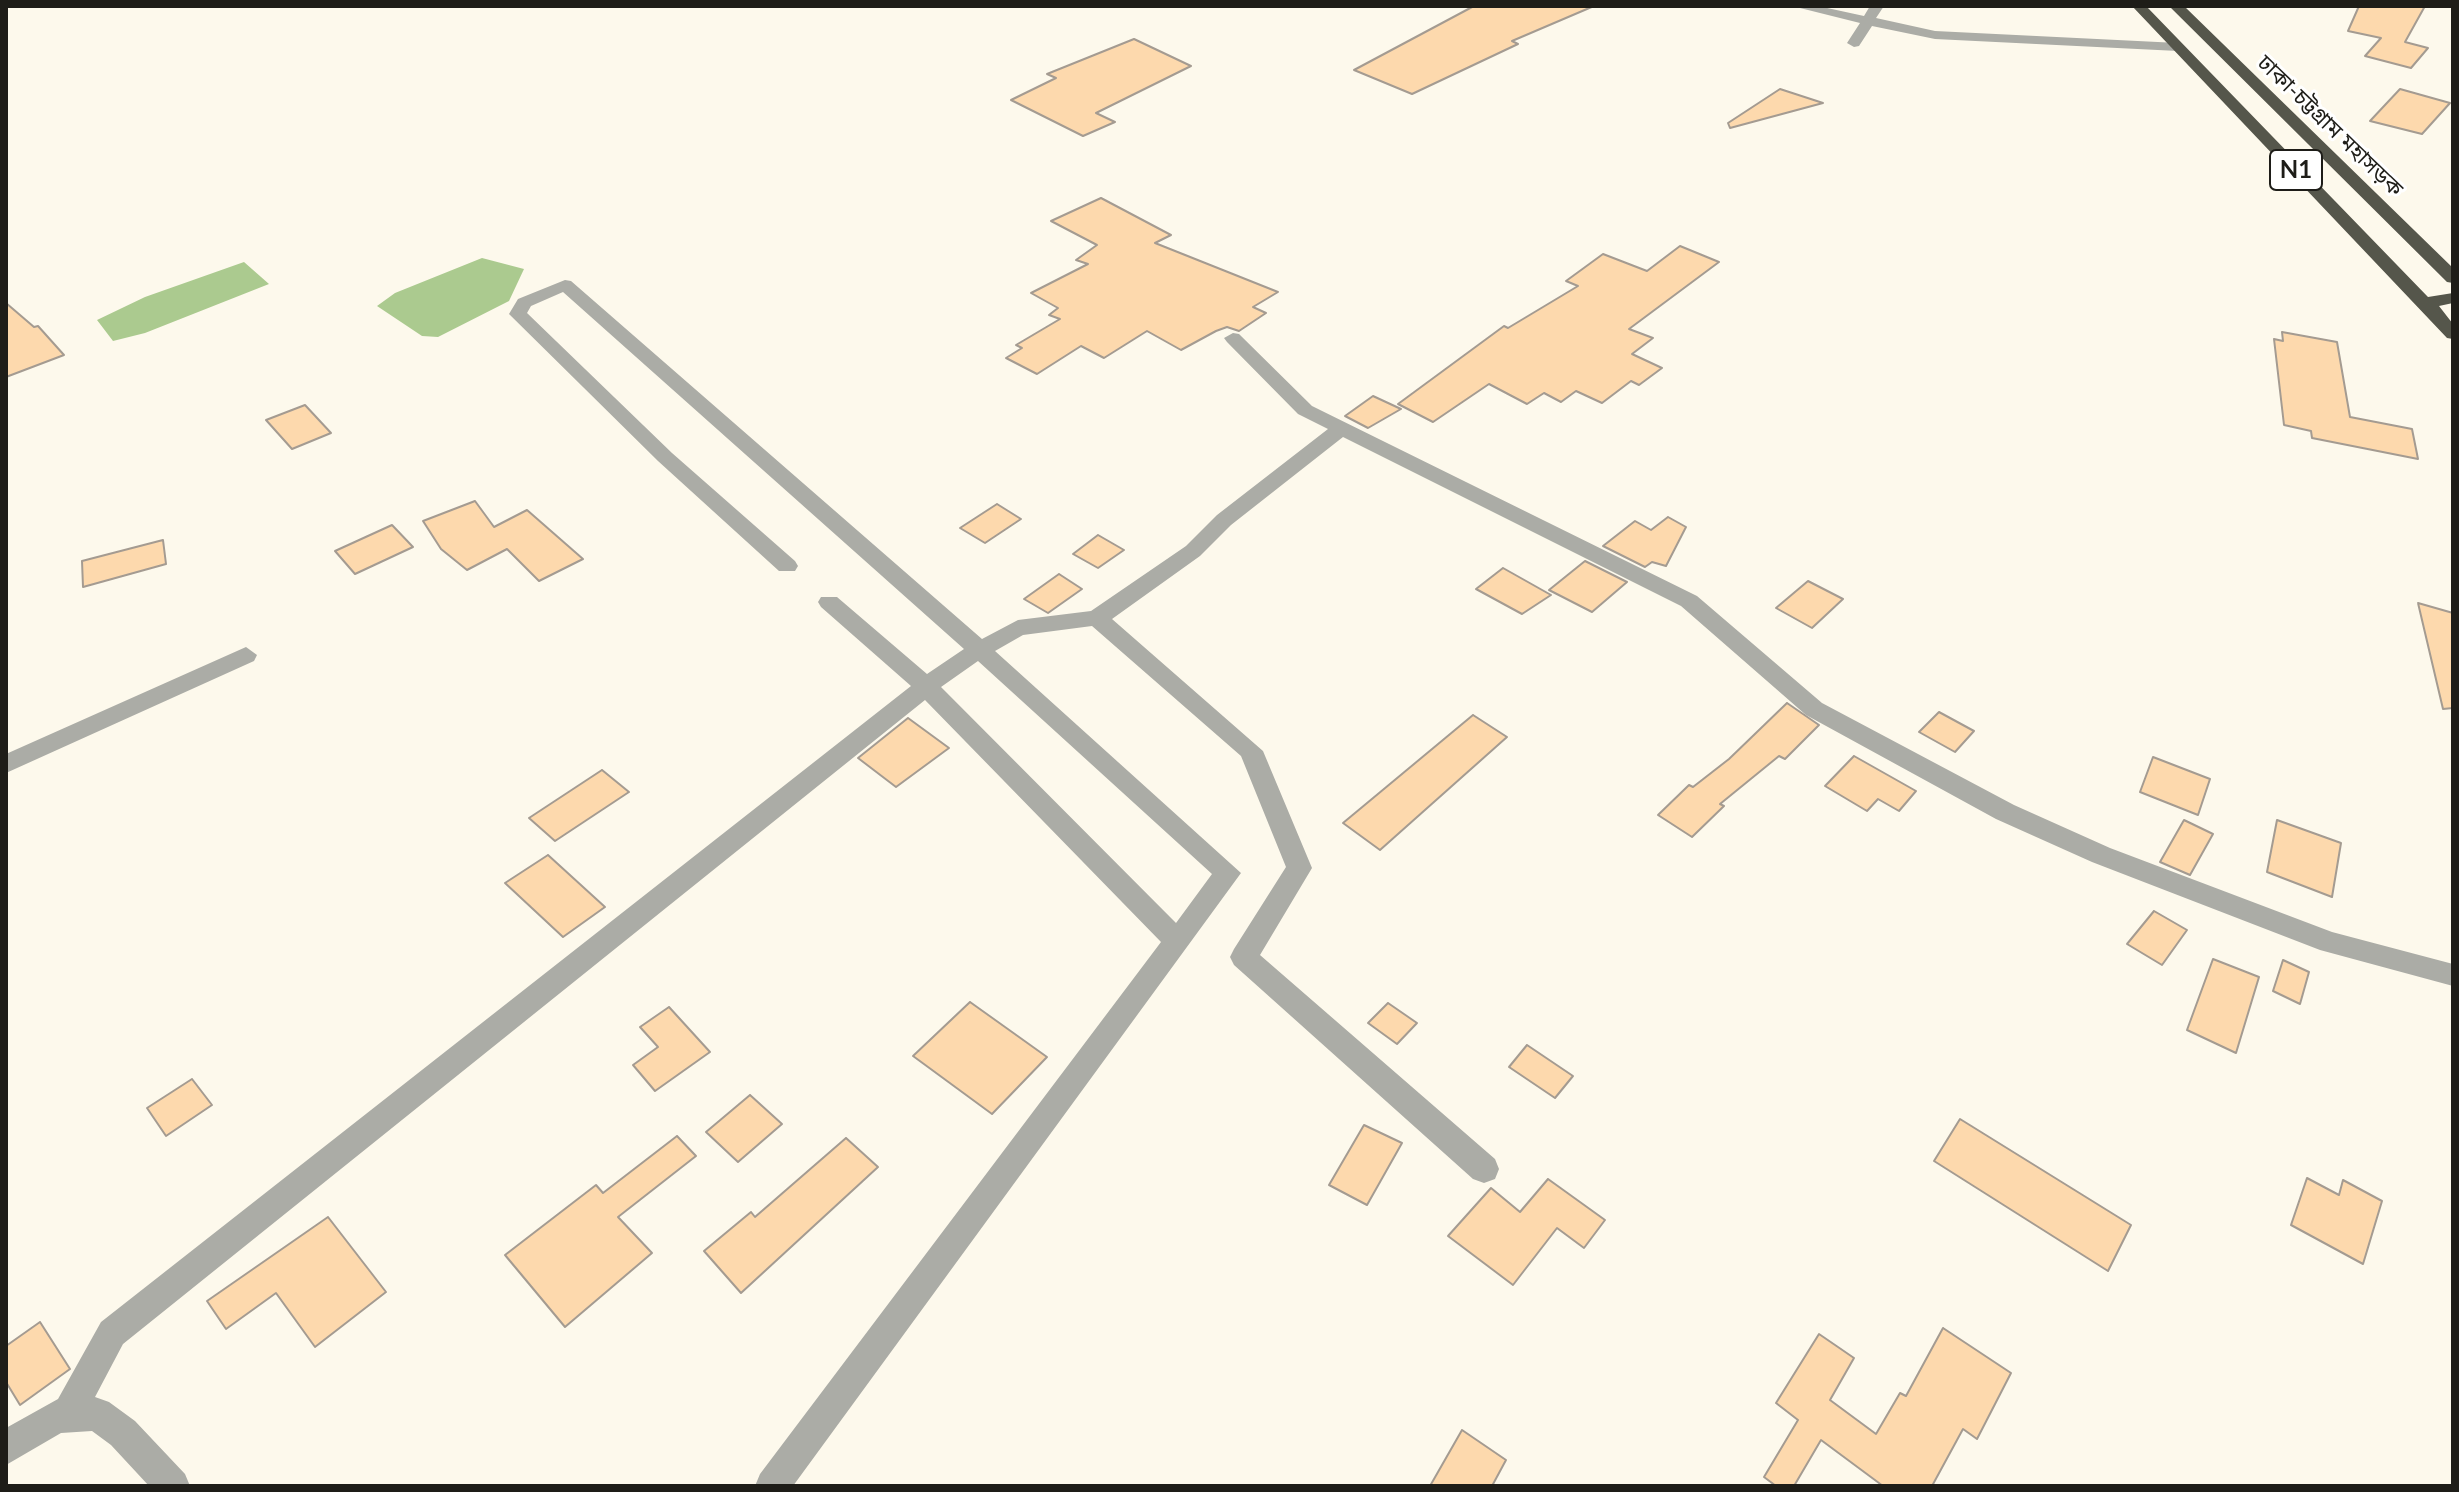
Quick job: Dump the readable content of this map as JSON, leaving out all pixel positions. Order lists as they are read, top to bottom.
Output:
{
  "streets": {
    "highway": ["ঢাকা-চট্টগ্রাম মহাসড়ক", "N1"]
  }
}
